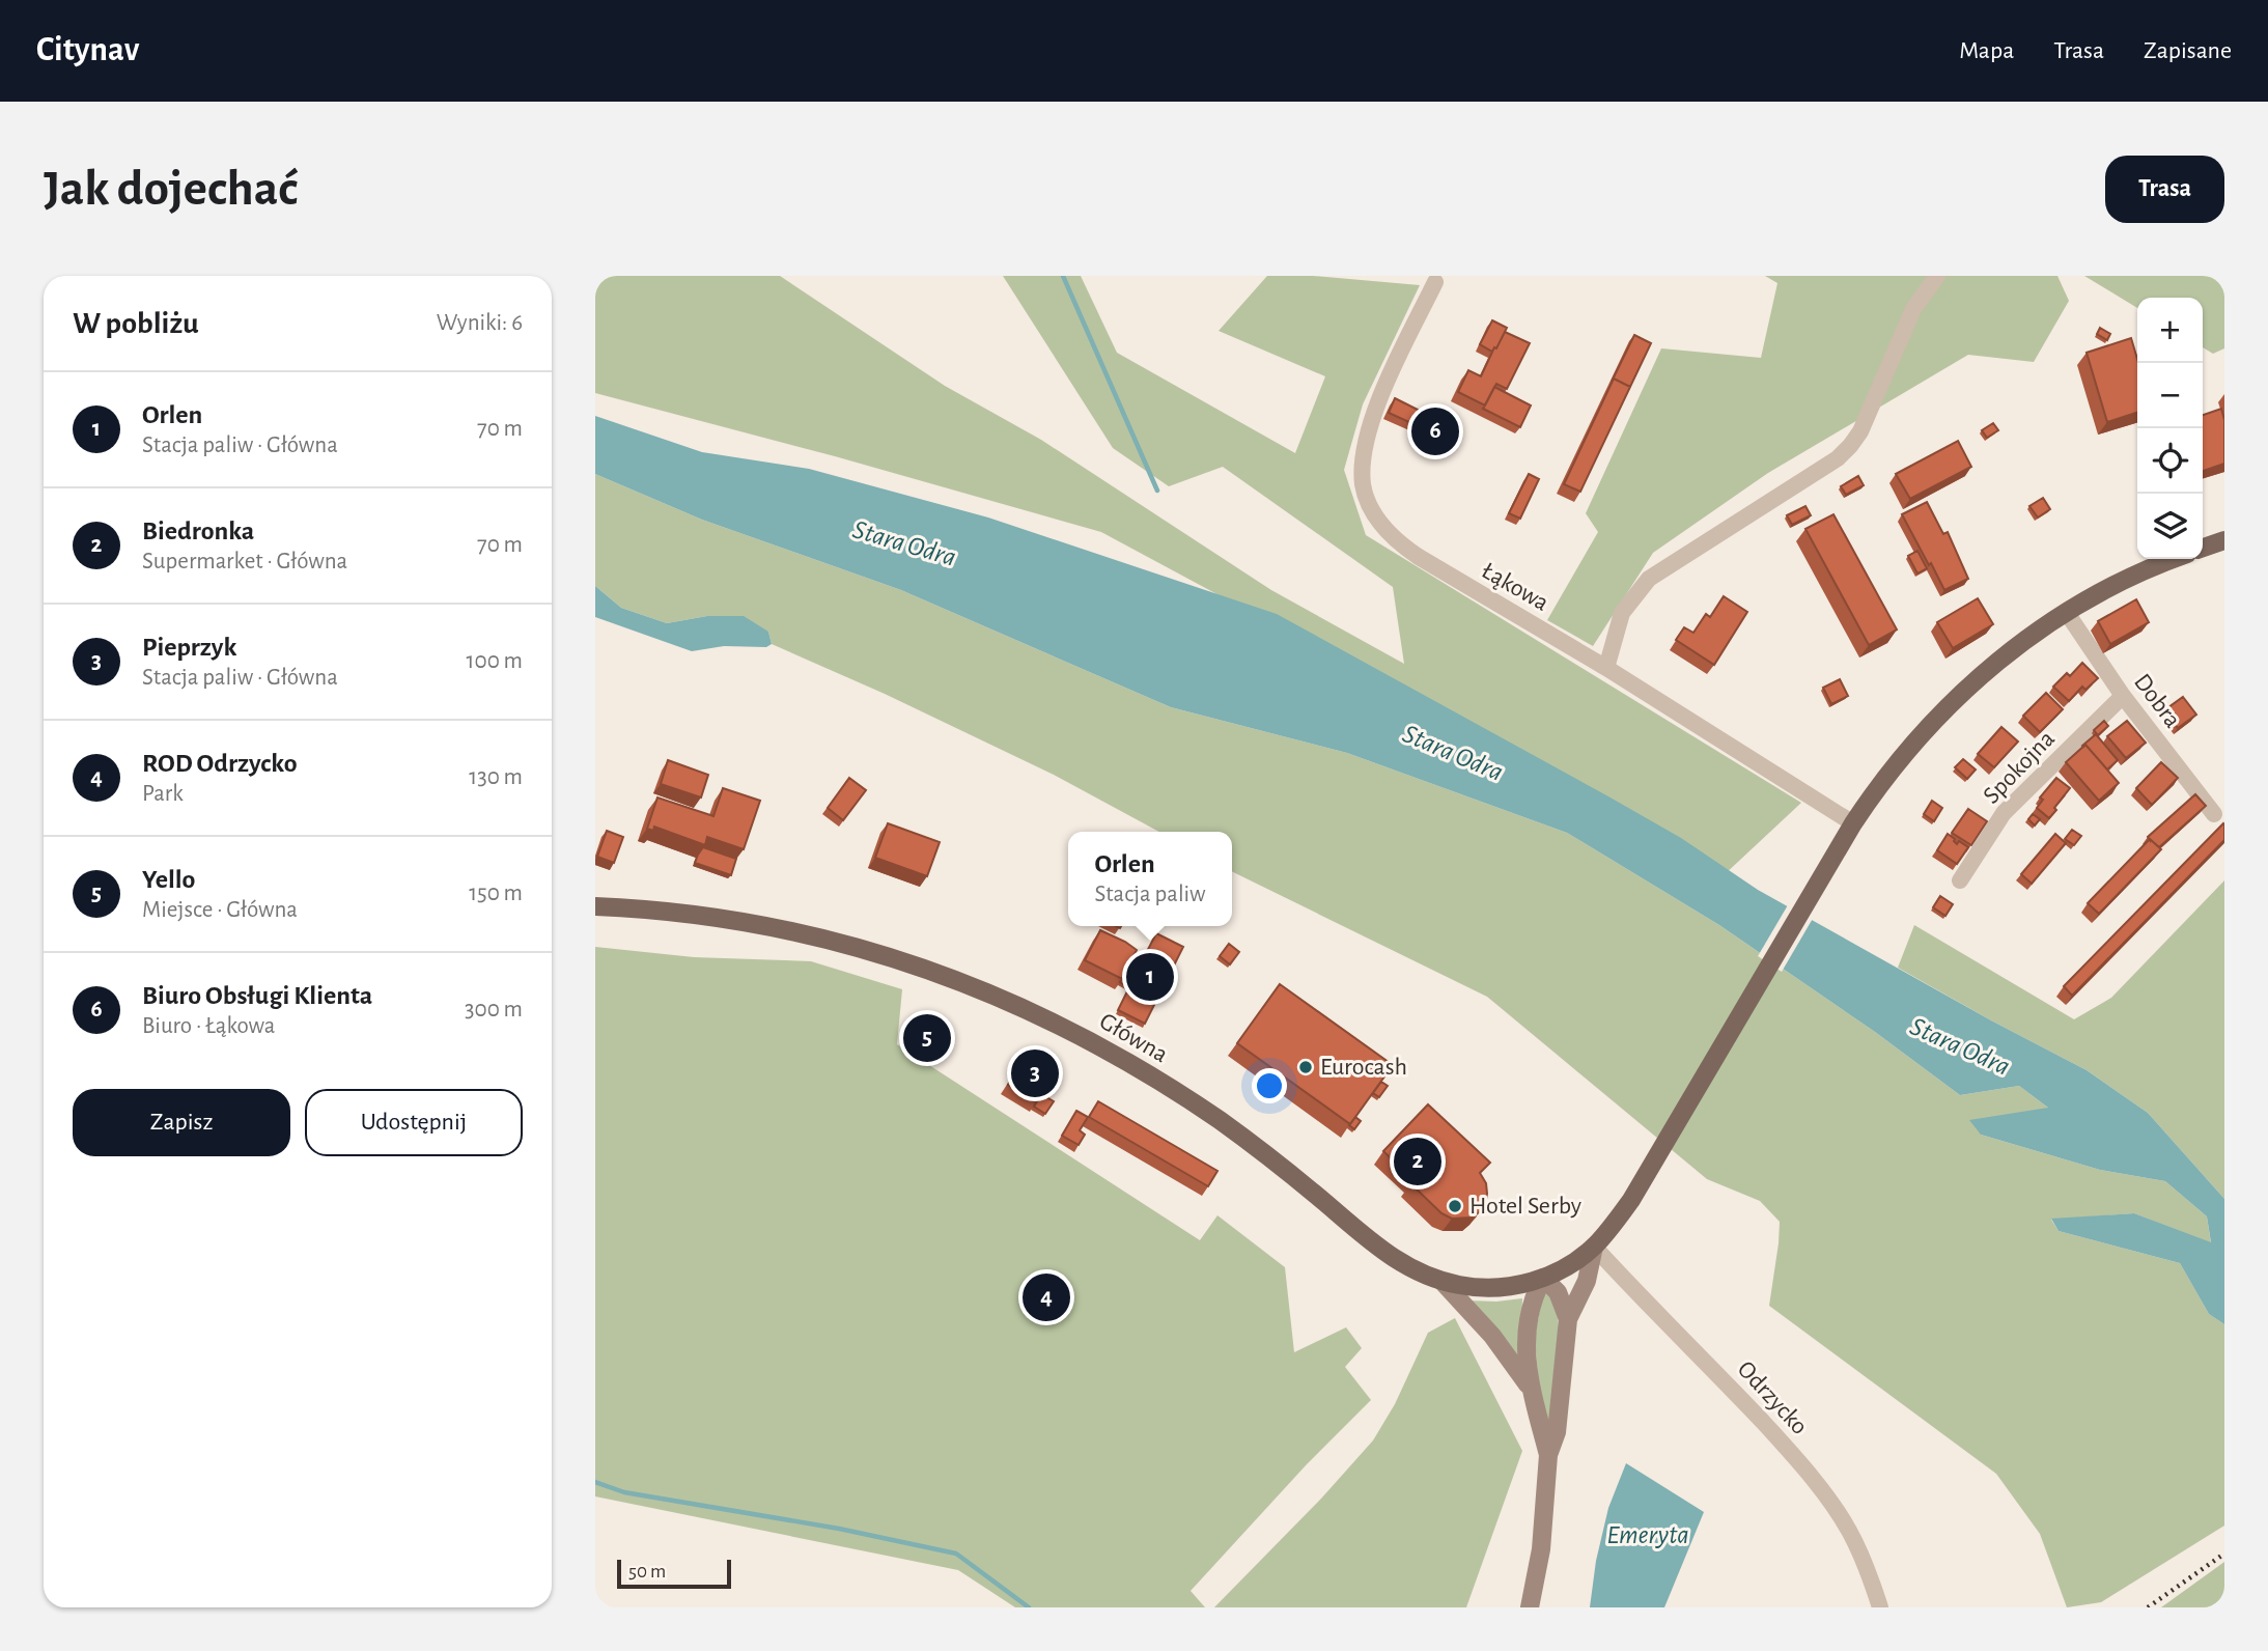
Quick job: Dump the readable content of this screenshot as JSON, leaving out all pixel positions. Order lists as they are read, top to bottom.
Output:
{
  "streets": {
    "main road": ["Główna"],
    "street": [
      "Łąkowa",
      "Dobra",
      "Spokojna",
      "Odrzycko"
    ]
  },
  "crossings": [
    ["Łąkowa", "Główna"],
    ["Dobra", "Spokojna"],
    ["Dobra", "Główna"],
    ["Główna", "Odrzycko"]
  ],
  "water": ["Stara Odra", "Emeryta"],
  "places": ["Eurocash", "Hotel Serby"],
  "scale_bar": "50 m",
  "page": {
    "header": "Citynav",
    "nav": ["Mapa", "Trasa", "Zapisane"],
    "buttons": [
      "Trasa",
      ["Zapisz", "Udostępnij"]
    ],
    "title": "Jak dojechać",
    "heading": ["W pobliżu", "Wyniki: 6"],
    "map_buttons": ["+", "−"],
    "list": [
      {
        "mark": "1",
        "name": "Orlen",
        "note": "Stacja paliw · Główna",
        "value": "70 m"
      },
      {
        "mark": "2",
        "name": "Biedronka",
        "note": "Supermarket · Główna",
        "value": "70 m"
      },
      {
        "mark": "3",
        "name": "Pieprzyk",
        "note": "Stacja paliw · Główna",
        "value": "100 m"
      },
      {
        "mark": "4",
        "name": "ROD Odrzycko",
        "note": "Park",
        "value": "130 m"
      },
      {
        "mark": "5",
        "name": "Yello",
        "note": "Miejsce · Główna",
        "value": "150 m"
      },
      {
        "mark": "6",
        "name": "Biuro Obsługi Klienta",
        "note": "Biuro · Łąkowa",
        "value": "300 m"
      }
    ],
    "pins": [
      "6",
      "1",
      "5",
      "3",
      "2",
      "4"
    ],
    "popup": ["Orlen", "Stacja paliw"],
    "scale": "50 m"
  }
}
